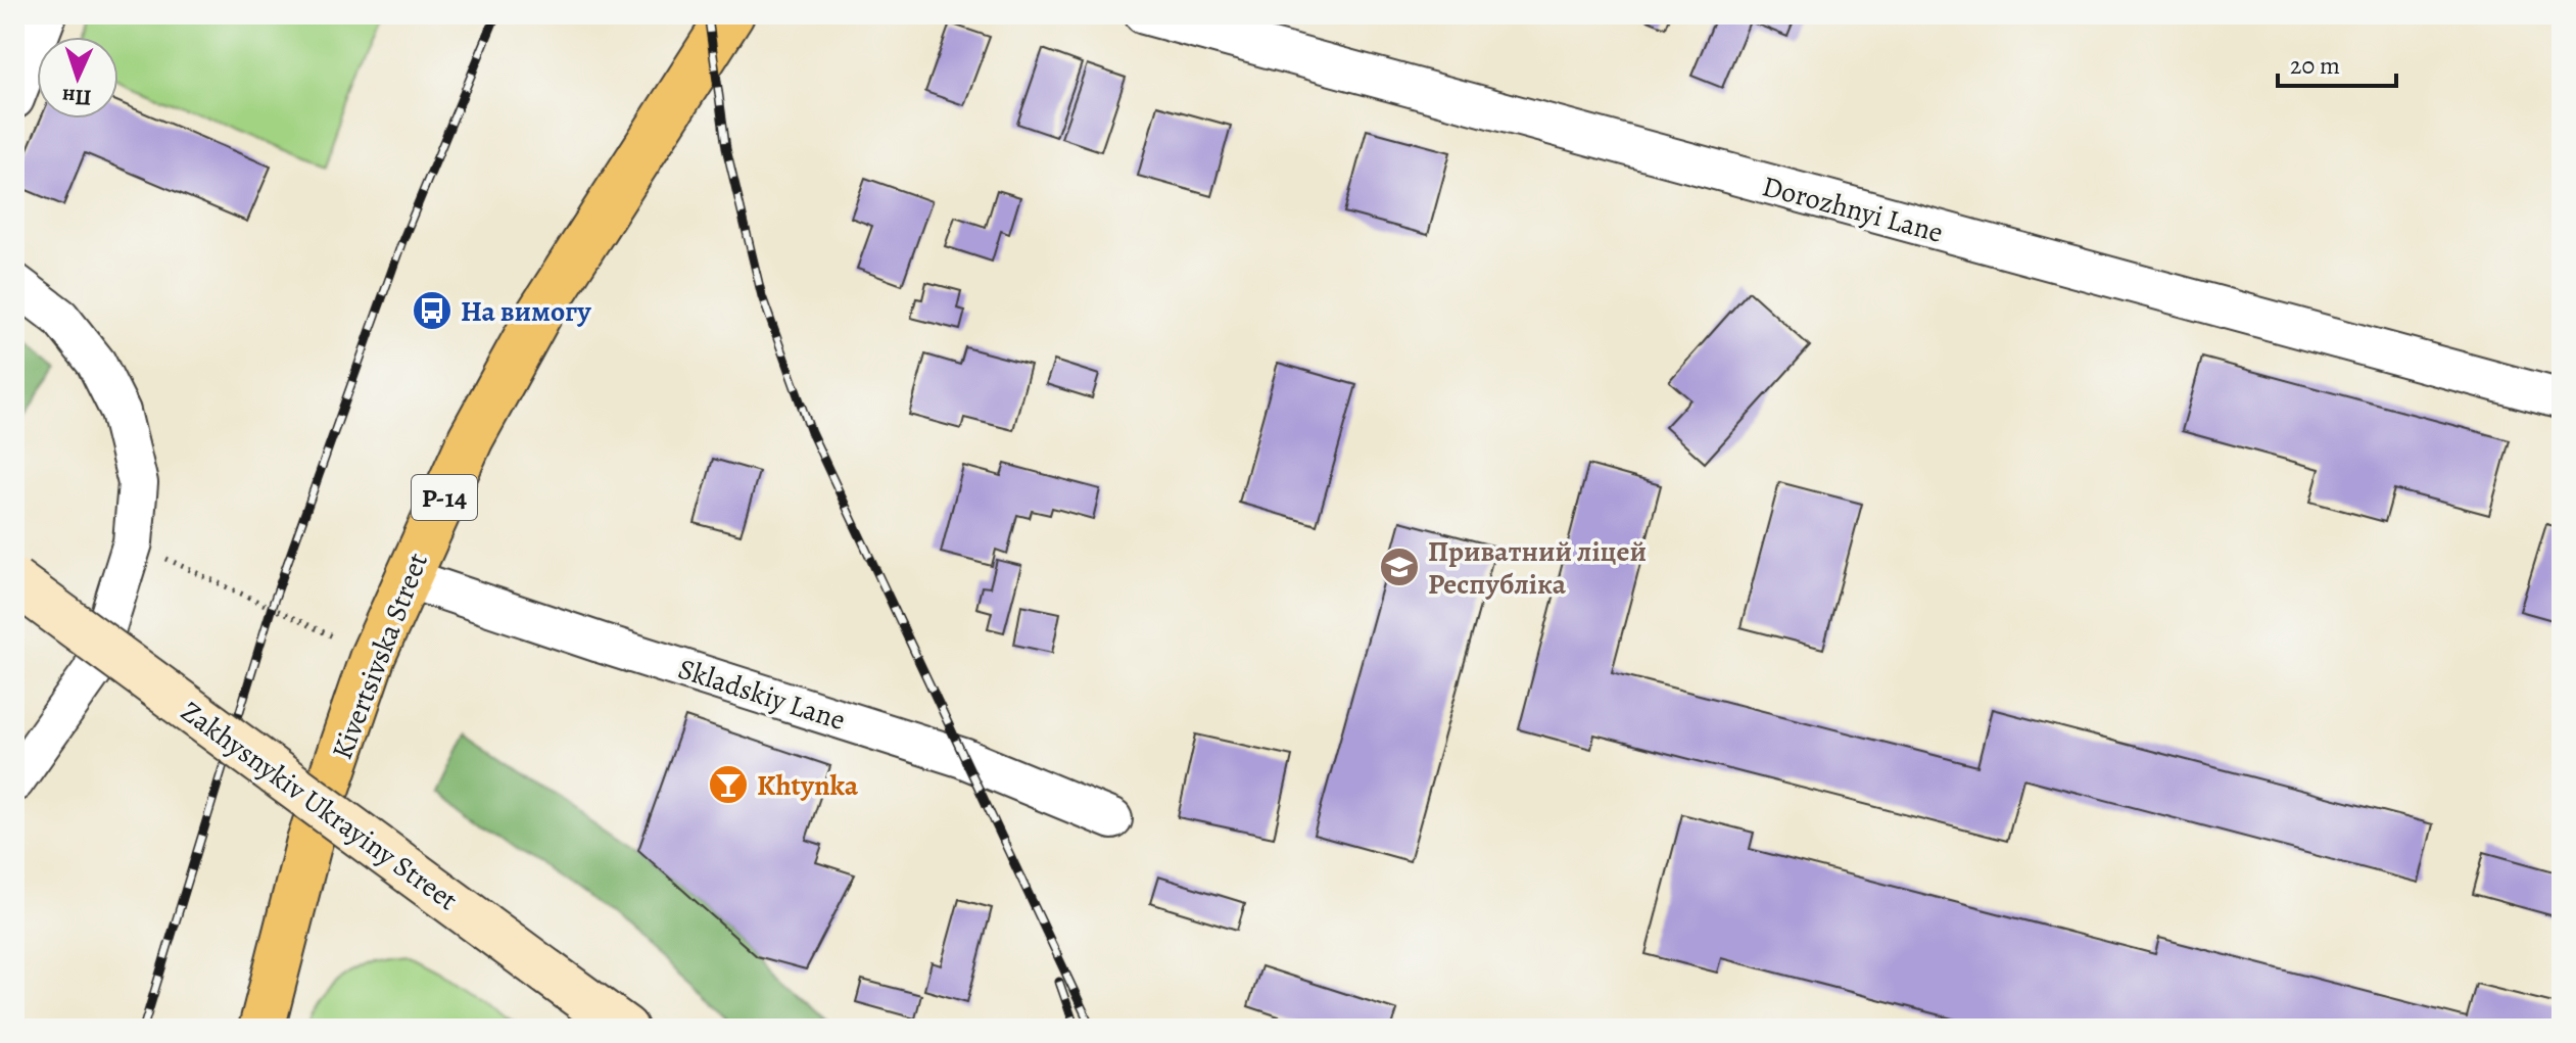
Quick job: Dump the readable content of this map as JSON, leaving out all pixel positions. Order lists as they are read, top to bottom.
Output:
{
  "streets": {
    "main road": ["Р-14", "Kivertsivska Street", "Zakhysnykiv Ukrayiny Street"],
    "street": ["Dorozhnyi Lane", "Skladskiy Lane"]
  },
  "crossings": [
    ["Kivertsivska Street", "Skladskiy Lane"]
  ],
  "places": {
    "bus stop": ["На вимогу"],
    "school or university": ["Приватний ліцей Республіка"],
    "bar": ["Khtynka"]
  },
  "scale_bar": "20 m",
  "north": "bottom"
}
